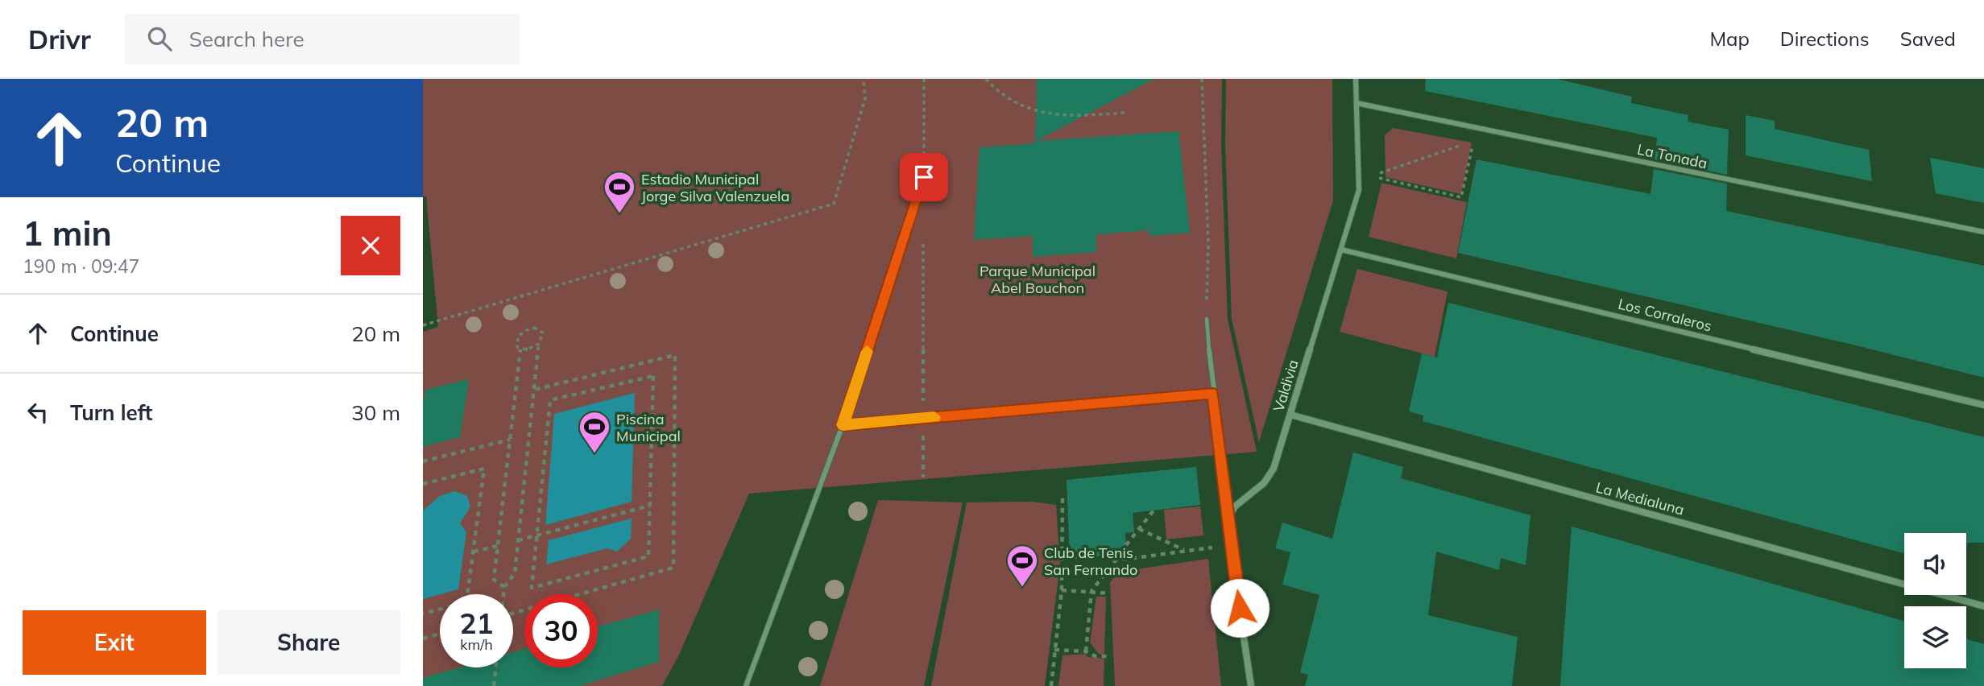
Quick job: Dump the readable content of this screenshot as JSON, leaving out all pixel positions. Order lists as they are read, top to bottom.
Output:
{
  "streets": {
    "street": [
      "La Tonada",
      "Los Corraleros",
      "Valdivia",
      "La Medialuna"
    ]
  },
  "crossings": [
    ["La Tonada", "Valdivia"],
    ["Los Corraleros", "Valdivia"],
    ["Valdivia", "La Medialuna"]
  ],
  "parks": ["Parque Municipal Abel Bouchon"],
  "places": {
    "sports": ["Estadio Municipal Jorge Silva Valenzuela", "Piscina Municipal", "Club de Tenis San Fernando"]
  },
  "page": {
    "header": "Drivr",
    "search": "Search here",
    "nav": ["Map", "Directions", "Saved"],
    "turn": ["20 m", "Continue"],
    "heading": ["1 min", "190 m · 09:47"],
    "list": [
      {
        "name": "Continue",
        "value": "20 m"
      },
      {
        "name": "Turn left",
        "value": "30 m"
      }
    ],
    "speed": "21 km/h",
    "limit": "30",
    "buttons": ["Exit", "Share"]
  }
}
